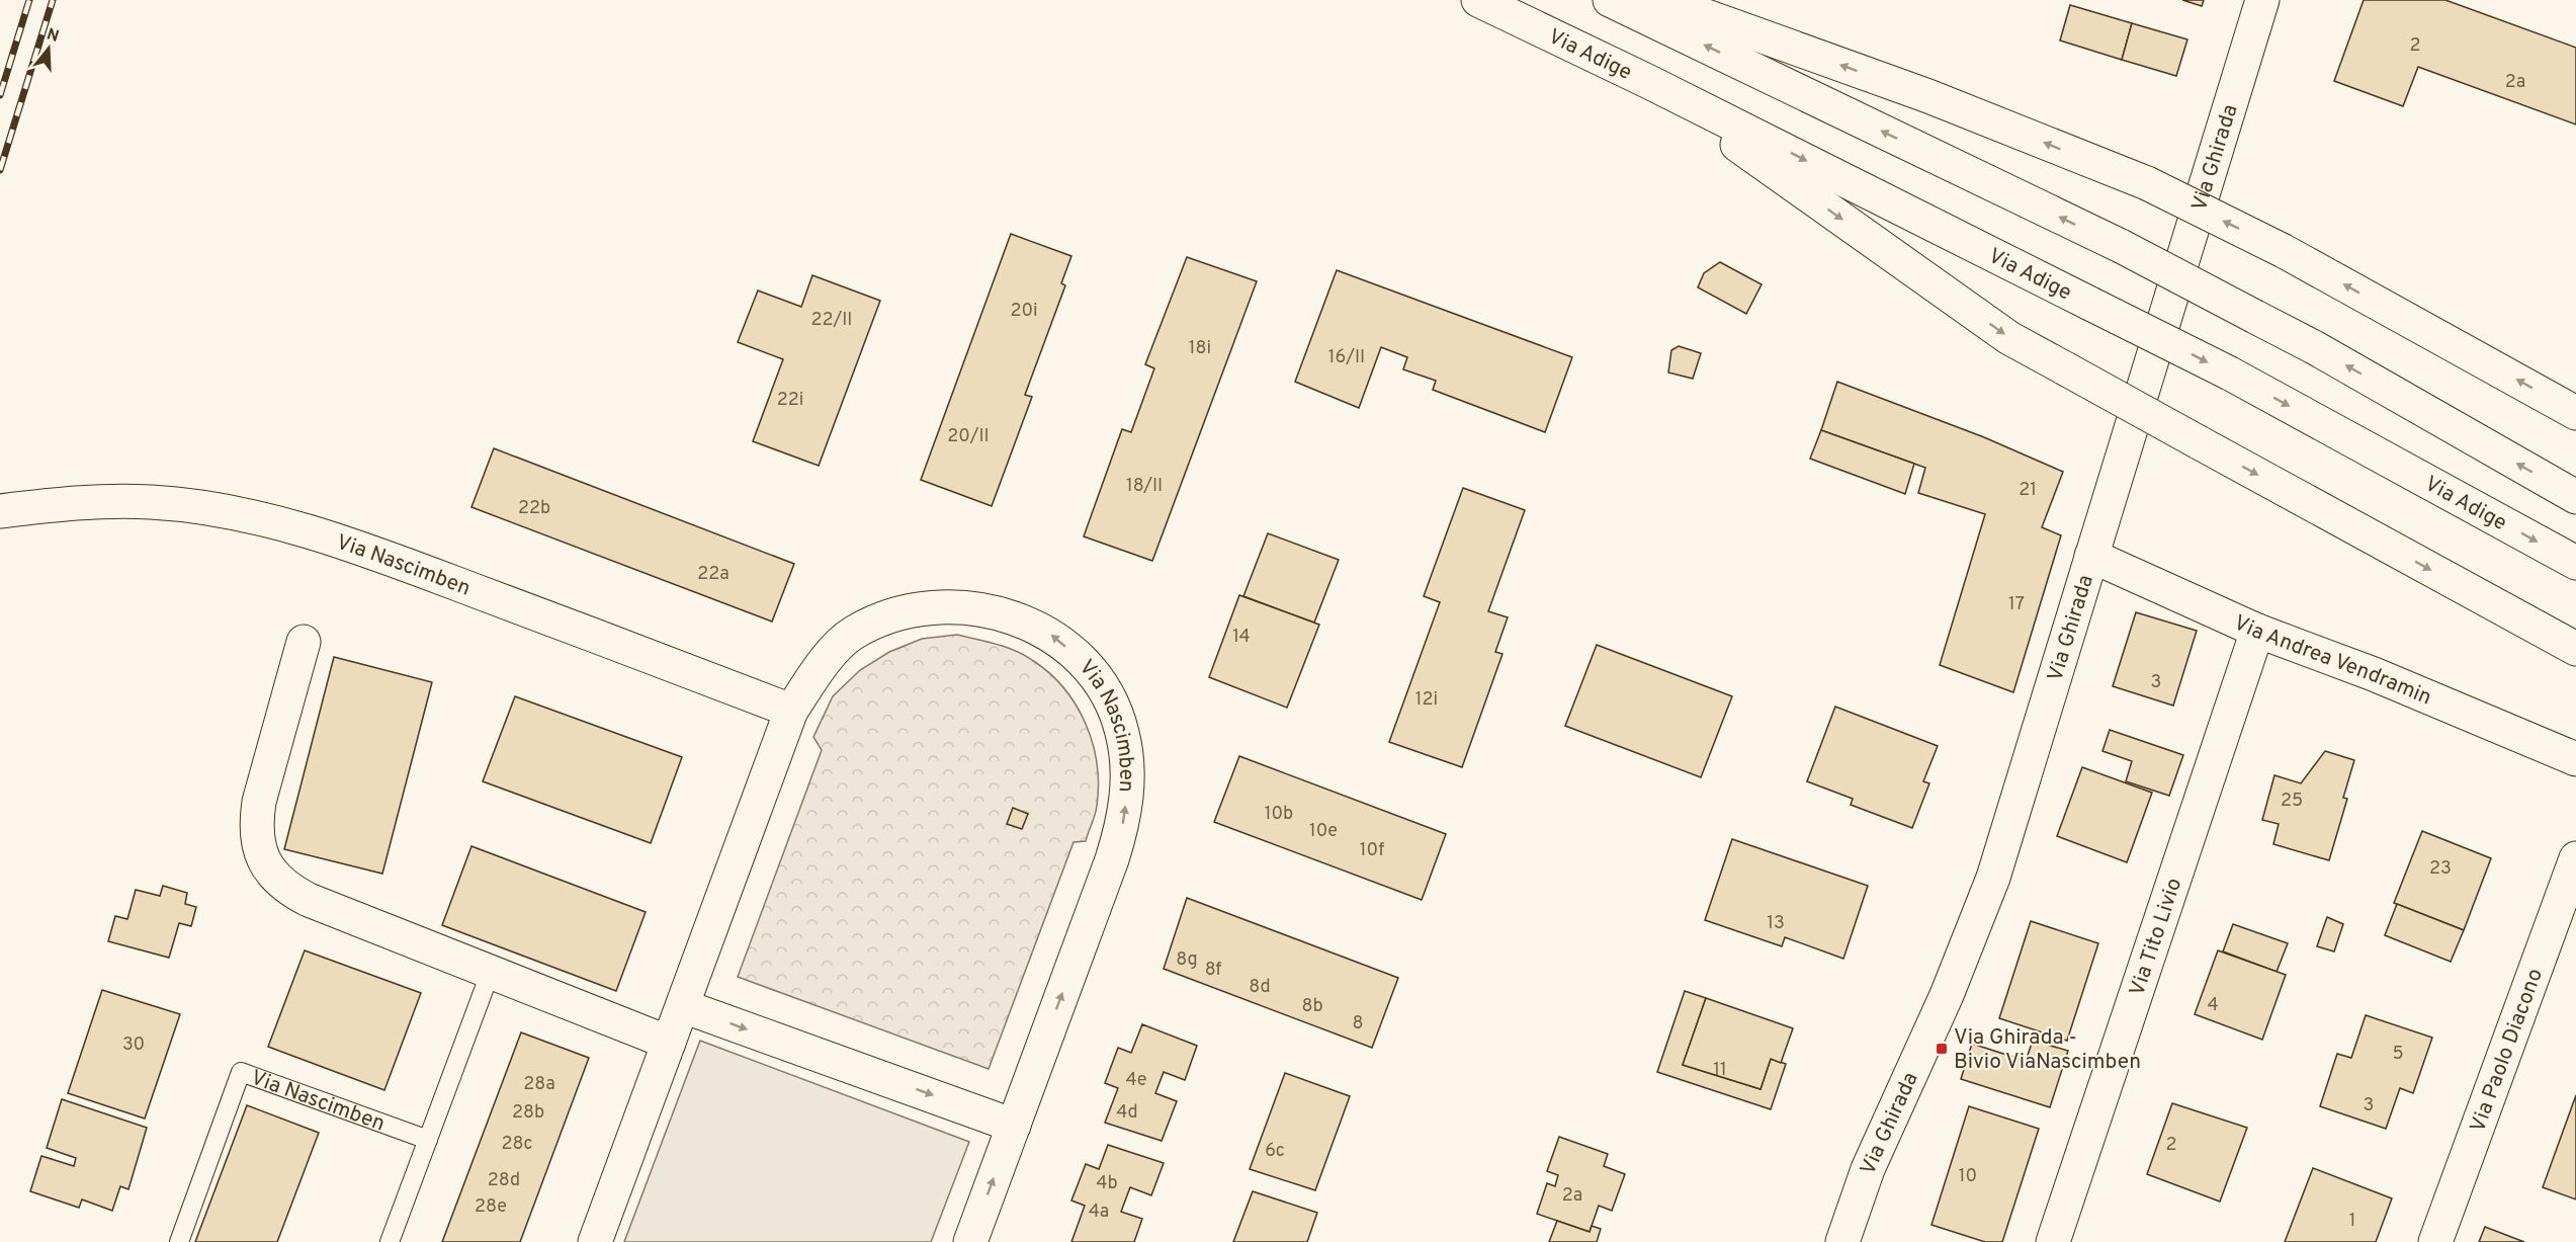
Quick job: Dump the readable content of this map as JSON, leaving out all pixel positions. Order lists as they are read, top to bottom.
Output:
{
  "streets": {
    "main road": [
      "Via Adige",
      "Via Ghirada",
      "Via Nascimben",
      "Via Andrea Vendramin",
      "Via Tito Livio",
      "Via Paolo Diacono"
    ]
  },
  "crossings": [
    ["Via Ghirada", "Via Andrea Vendramin"],
    ["Via Andrea Vendramin", "Via Tito Livio"]
  ],
  "places": {
    "transit": ["Via Ghirada - Bivio ViaNascimben"]
  },
  "house_numbers": [
    "2",
    "2a",
    "20i",
    "22/II",
    "18i",
    "16/II",
    "22i",
    "20/II",
    "18/II",
    "21",
    "22b",
    "22a",
    "17",
    "14",
    "3",
    "12i",
    "25",
    "10b",
    "10e",
    "10f",
    "23",
    "13",
    "8g",
    "8f",
    "8d",
    "4",
    "8b",
    "8",
    "30",
    "5",
    "11",
    "4e",
    "28a",
    "3",
    "28b",
    "4d",
    "28c",
    "2",
    "6c",
    "10",
    "28d",
    "4b",
    "2a",
    "28e",
    "4a",
    "1"
  ],
  "north": "top"
}
